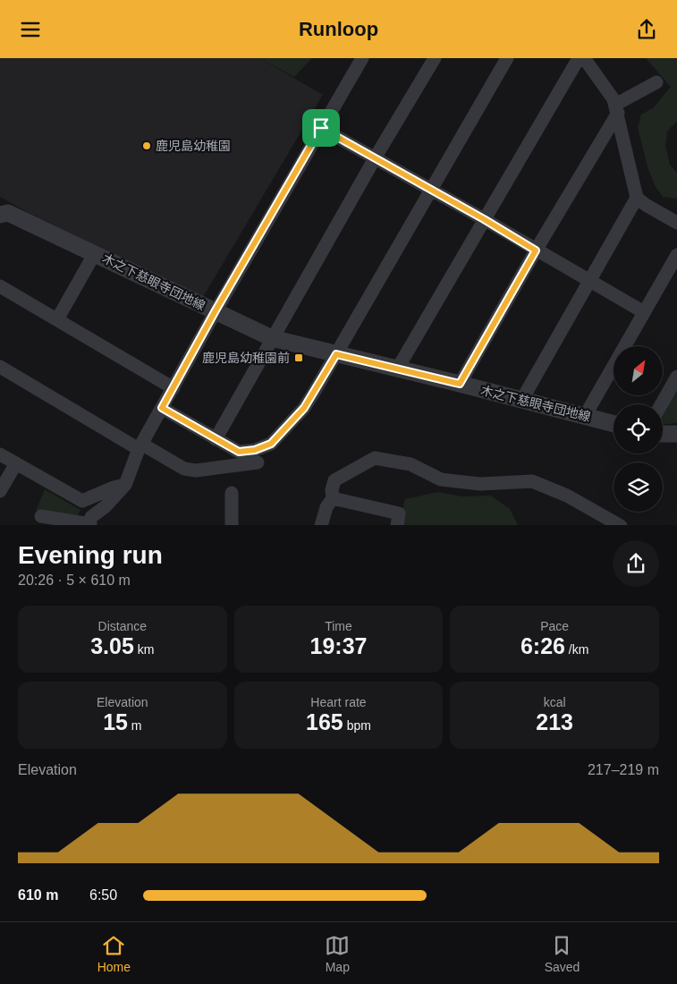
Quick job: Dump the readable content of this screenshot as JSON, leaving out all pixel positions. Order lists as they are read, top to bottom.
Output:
{
  "streets": {
    "street": ["木之下慈眼寺団地線"]
  },
  "places": {
    "other": ["鹿児島幼稚園"],
    "transit": ["鹿児島幼稚園前"]
  },
  "north": "top right",
  "page": {
    "header": "Runloop",
    "heading": ["Evening run", "20:26 · 5 × 610 m"],
    "stats": [
      ["Distance", "3.05 km"],
      ["Time", "19:37"],
      ["Pace", "6:26 /km"],
      ["Elevation", "15 m"],
      ["Heart rate", "165 bpm"],
      ["kcal", "213"]
    ],
    "chart": ["Elevation", "217–219 m"],
    "list": [
      {
        "name": "610 m",
        "note": "6:50"
      }
    ],
    "tabs": ["Home", "Map", "Saved"]
  }
}
